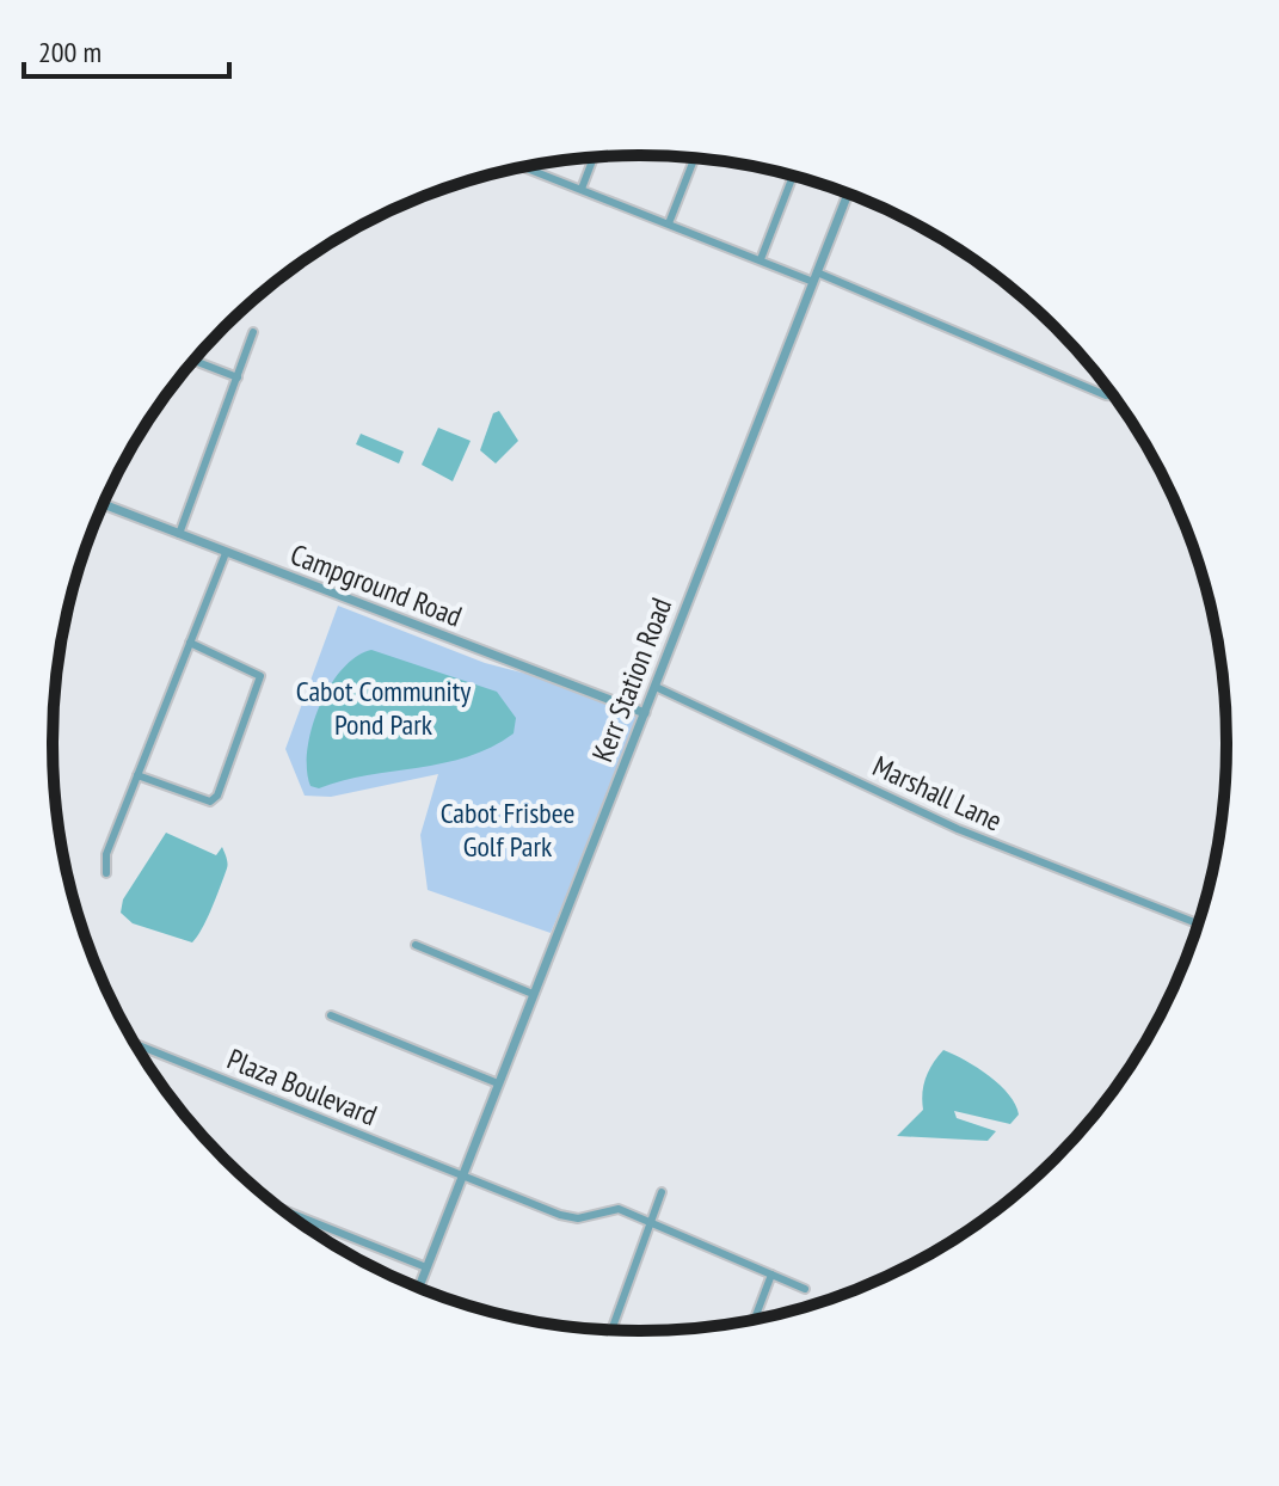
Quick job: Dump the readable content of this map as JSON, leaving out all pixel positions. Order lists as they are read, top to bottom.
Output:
{
  "streets": {
    "street": [
      "Campground Road",
      "Kerr Station Road",
      "Marshall Lane",
      "Plaza Boulevard"
    ]
  },
  "crossings": [
    ["Campground Road", "Kerr Station Road"],
    ["Kerr Station Road", "Marshall Lane"],
    ["Kerr Station Road", "Plaza Boulevard"]
  ],
  "parks": ["Cabot Community Pond Park", "Cabot Frisbee Golf Park"],
  "scale_bar": "200 m"
}
